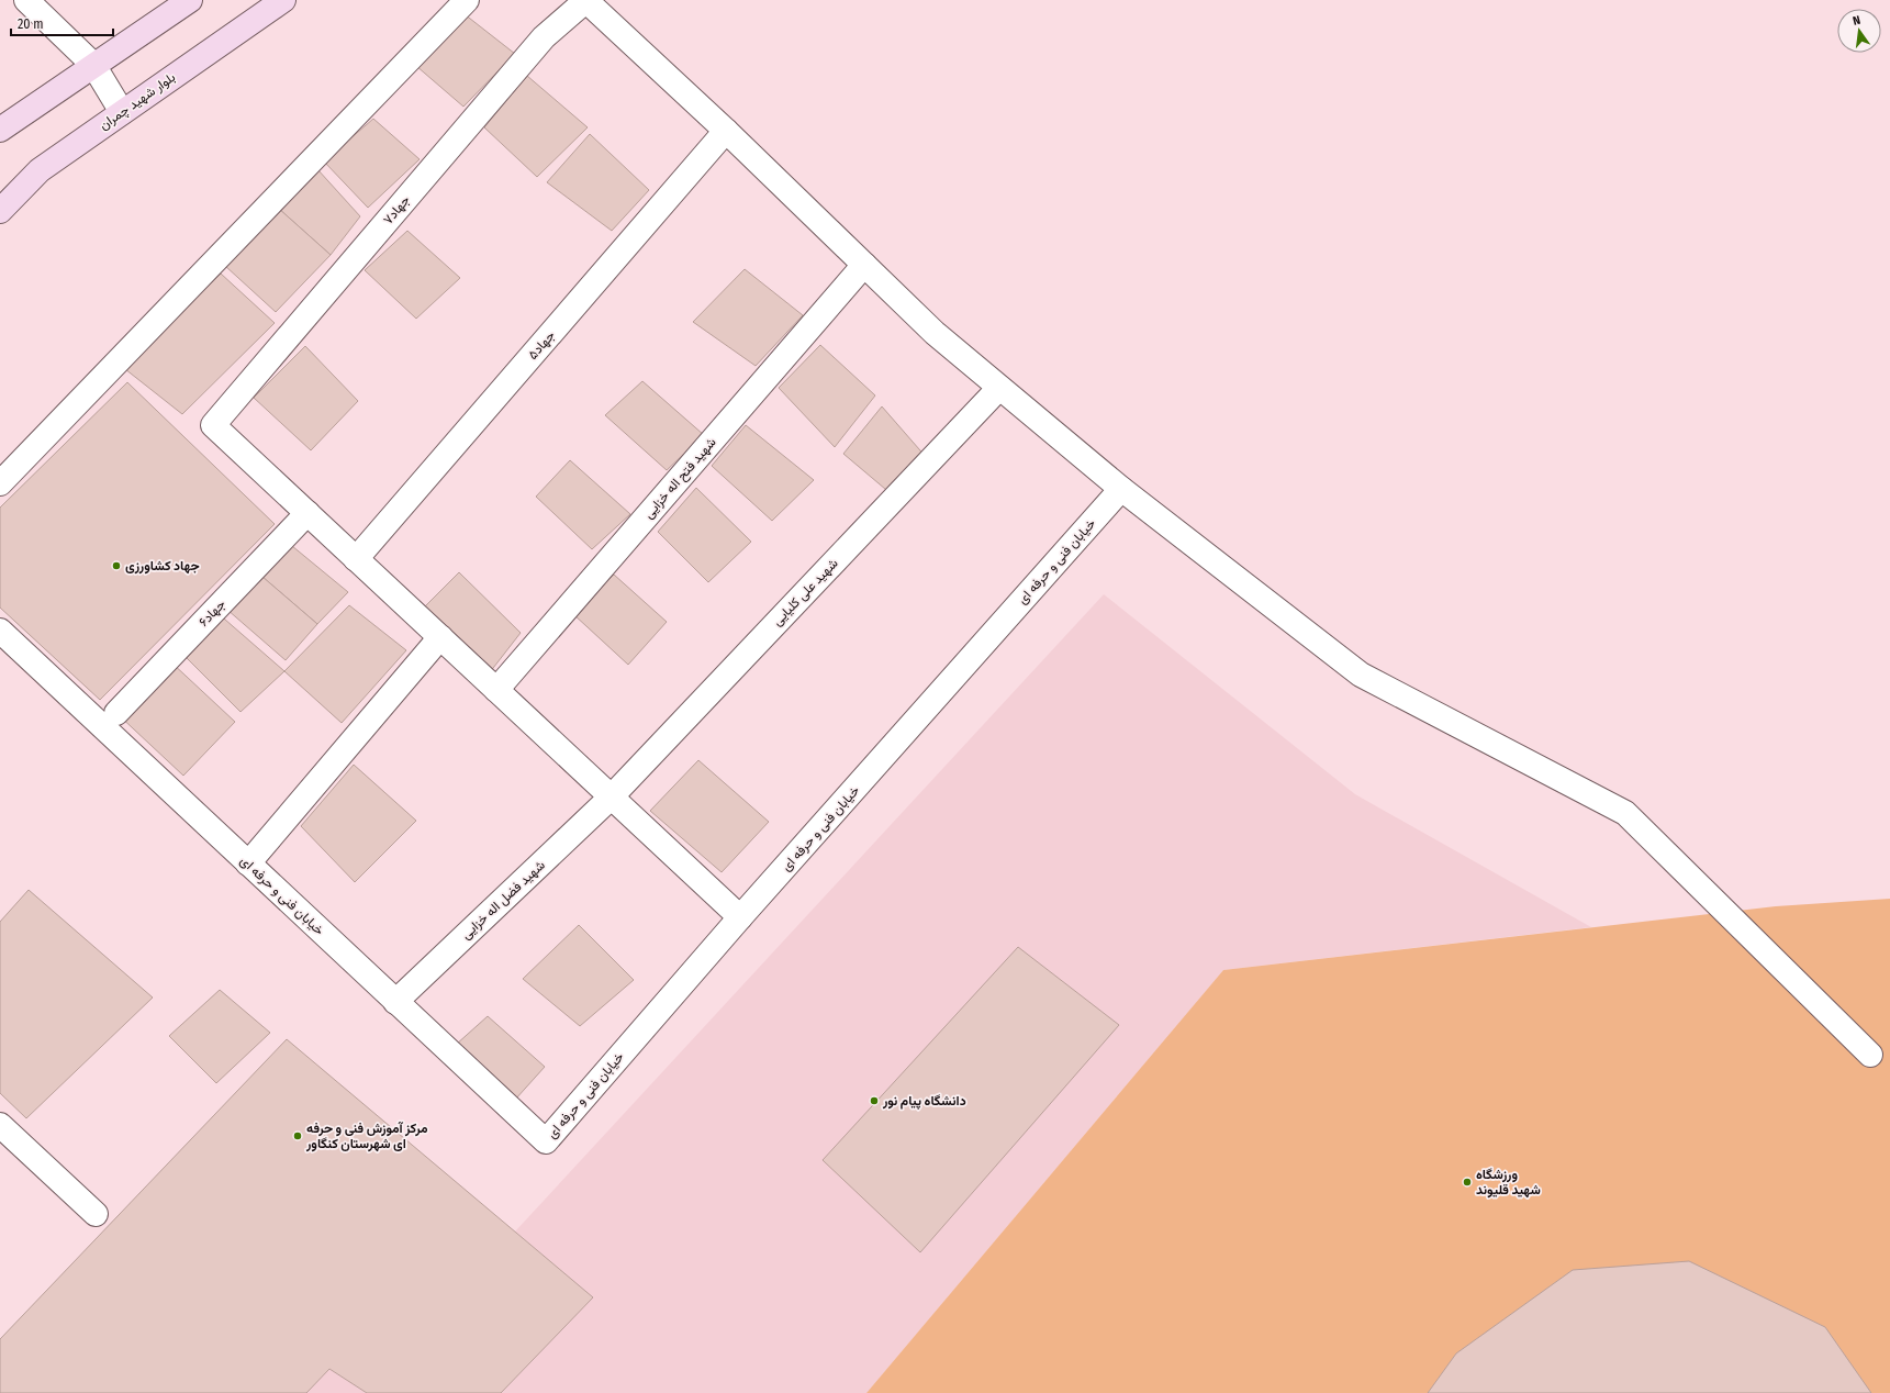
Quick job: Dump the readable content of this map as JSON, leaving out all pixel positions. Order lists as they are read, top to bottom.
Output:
{
  "streets": {
    "main road": ["بلوار شهید چمران"],
    "street": [
      "جهاد۷",
      "جهاد۵",
      "شهید فتح اله خزایی",
      "خیابان فنی و حرفه ای",
      "شهید علی کلیایی",
      "جهاد۶",
      "شهید فضل اله خزایی"
    ]
  },
  "crossings": [
    ["جهاد۷", "جهاد۶"],
    ["خیابان فنی و حرفه ای", "شهید فضل اله خزایی"],
    ["شهید علی کلیایی", "شهید فضل اله خزایی"]
  ],
  "places": [
    "جهاد کشاورزی",
    "دانشگاه پیام نور",
    "مرکز آموزش فنی و حرفه ای شهرستان کنگاور",
    "ورزشگاه شهید قلیوند"
  ],
  "scale_bar": "20 m",
  "north": "top"
}
